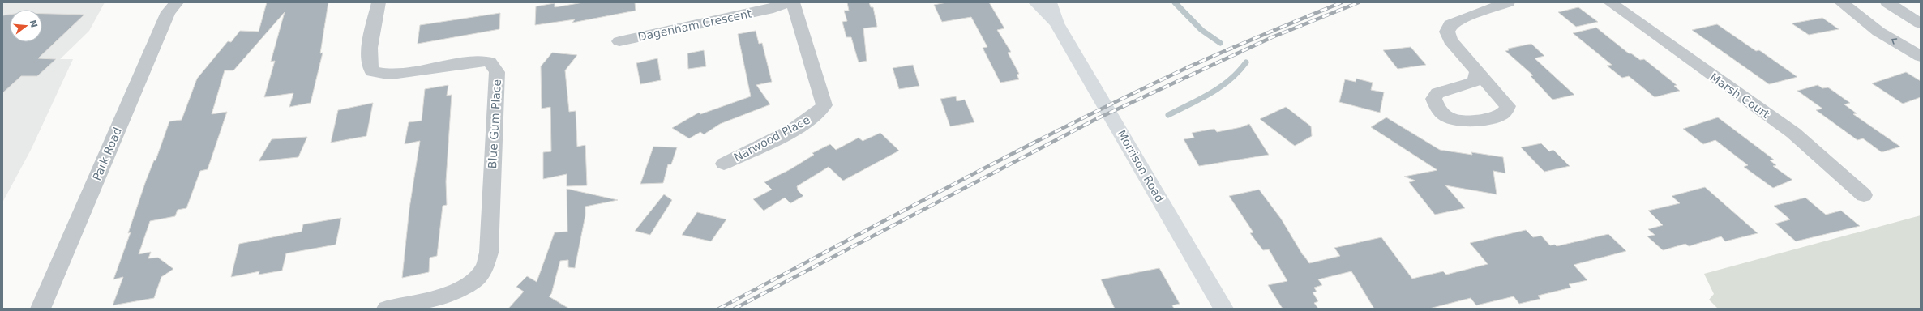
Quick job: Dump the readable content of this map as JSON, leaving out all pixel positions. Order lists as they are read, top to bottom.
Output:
{
  "streets": {
    "main road": ["Morrison Road"],
    "street": [
      "Dagenham Crescent",
      "Marsh Court",
      "Blue Gum Place",
      "Narwood Place",
      "Park Road"
    ]
  },
  "north": "right"
}
